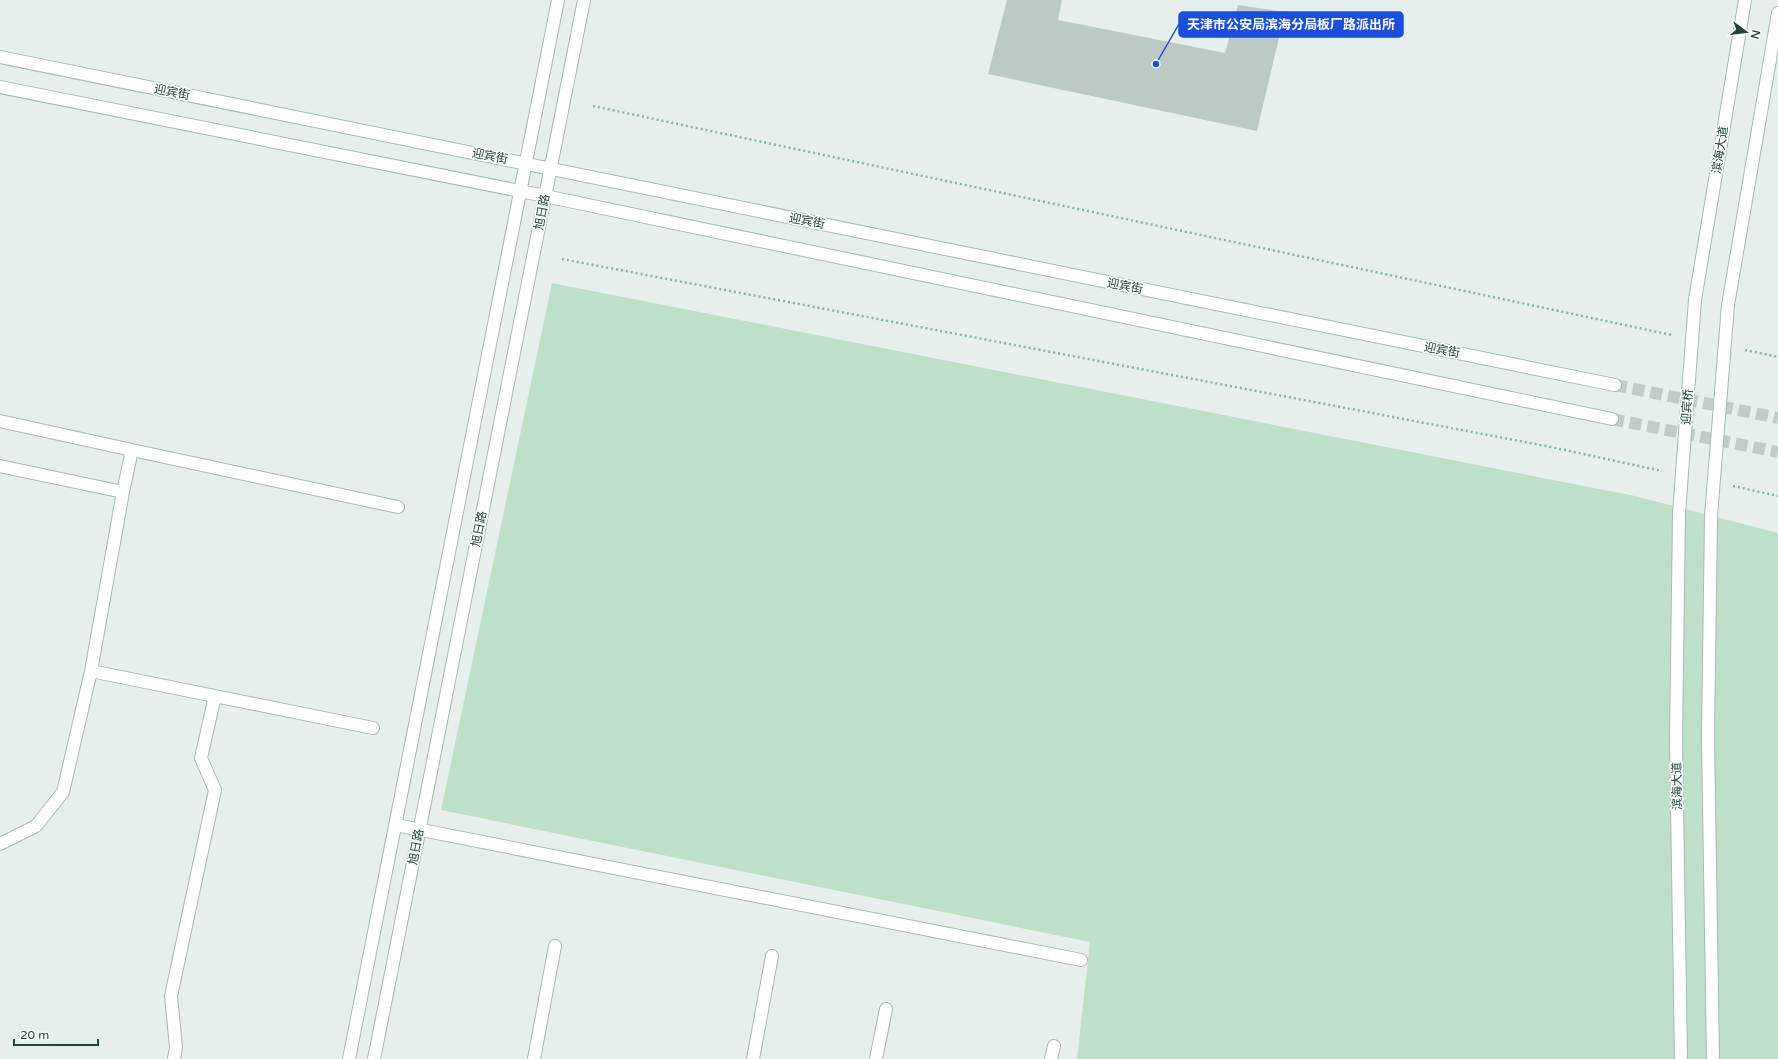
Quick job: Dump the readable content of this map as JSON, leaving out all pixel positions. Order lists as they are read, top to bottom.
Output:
{
  "streets": {
    "main road": [
      "迎宾街",
      "滨海大道",
      "旭日路",
      "迎宾桥"
    ]
  },
  "crossings": [
    ["迎宾街", "旭日路"],
    ["滨海大道", "迎宾桥"]
  ],
  "places": ["天津市公安局滨海分局板厂路派出所"],
  "scale_bar": "20 m",
  "north": "right"
}
